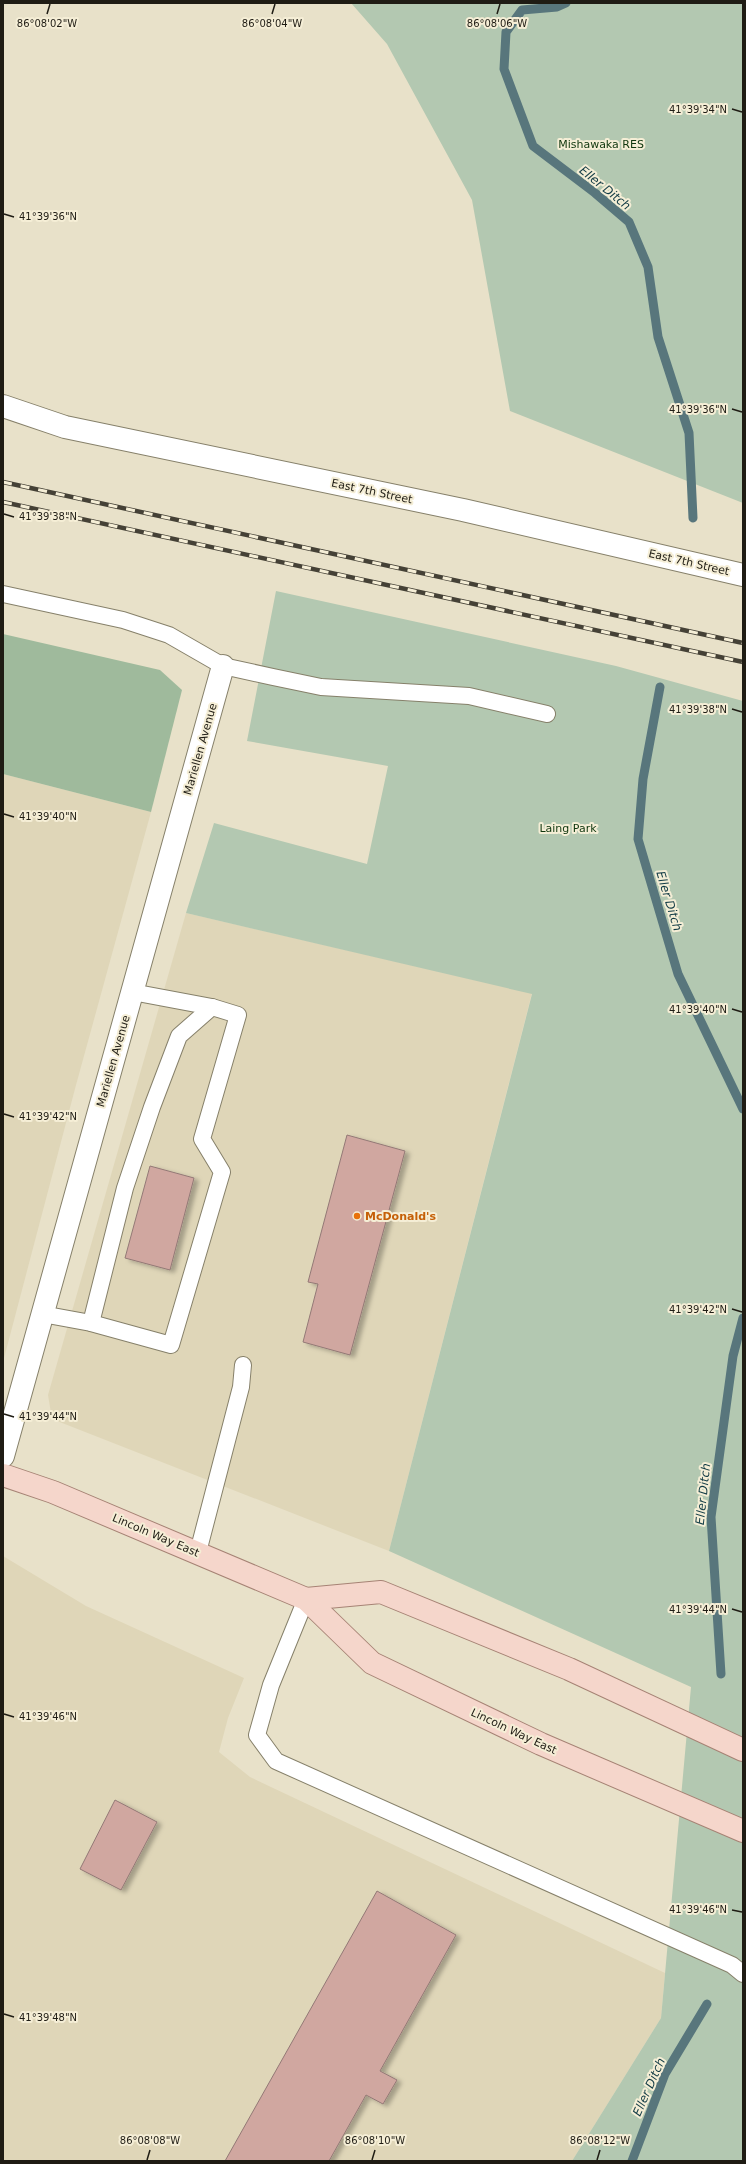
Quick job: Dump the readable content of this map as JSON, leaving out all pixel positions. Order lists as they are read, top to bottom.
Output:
{
  "streets": {
    "main road": ["Lincoln Way East"],
    "street": ["East 7th Street", "Mariellen Avenue"]
  },
  "water": ["Eller Ditch"],
  "parks": ["Mishawaka RES", "Laing Park"],
  "places": ["McDonald's"],
  "coordinates": [
    "86°08'02\"W",
    "86°08'04\"W",
    "86°08'06\"W",
    "41°39'34\"N",
    "41°39'36\"N",
    "41°39'38\"N",
    "41°39'40\"N",
    "41°39'42\"N",
    "41°39'44\"N",
    "41°39'46\"N",
    "41°39'48\"N",
    "86°08'08\"W",
    "86°08'10\"W",
    "86°08'12\"W"
  ]
}
